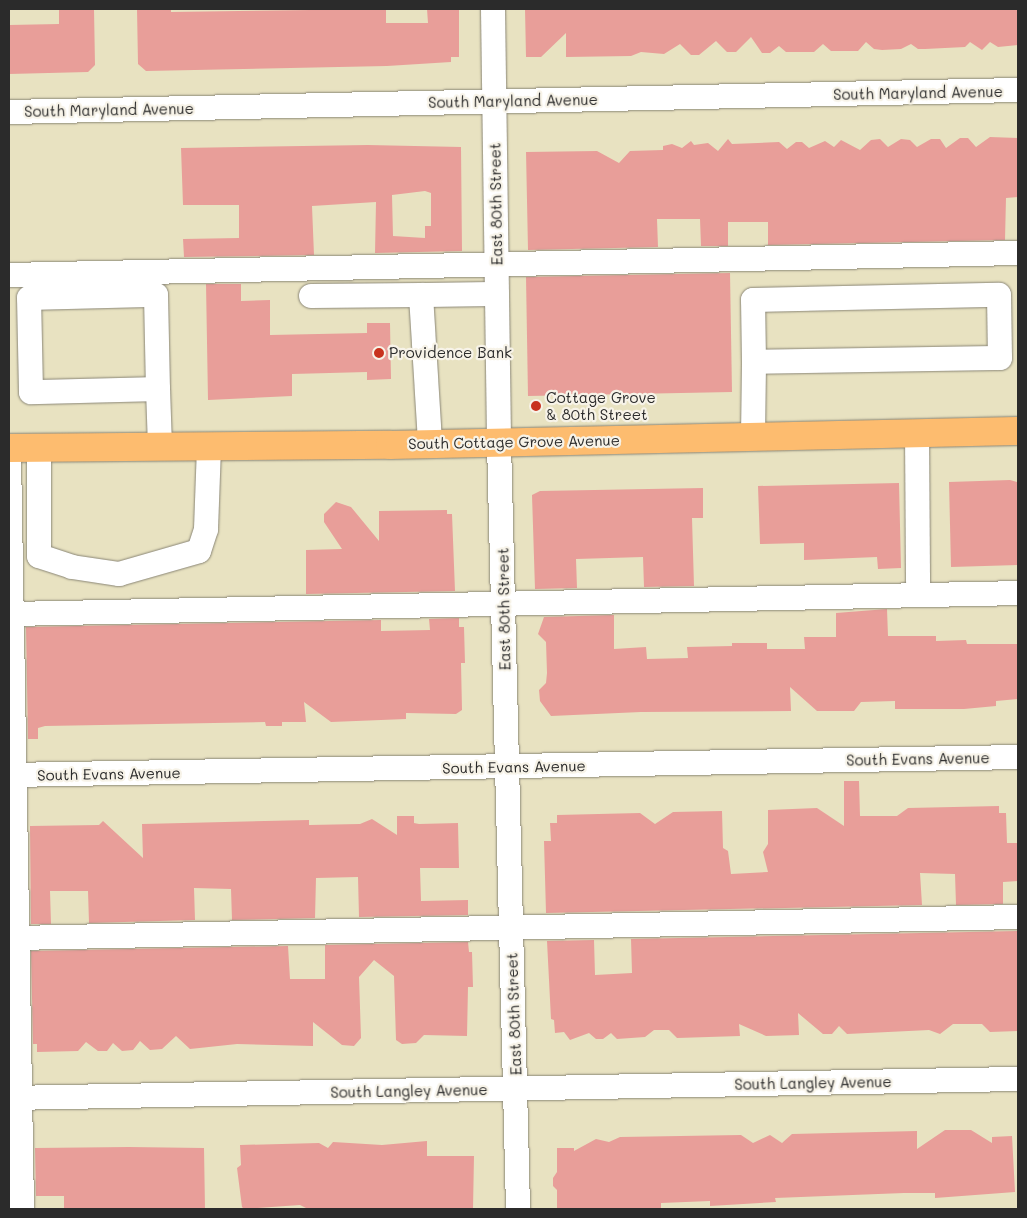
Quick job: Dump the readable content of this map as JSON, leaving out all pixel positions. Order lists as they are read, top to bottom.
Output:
{
  "streets": {
    "main road": ["South Cottage Grove Avenue"],
    "street": [
      "South Maryland Avenue",
      "East 80th Street",
      "South Evans Avenue",
      "South Langley Avenue"
    ]
  },
  "crossings": [
    ["South Maryland Avenue", "East 80th Street"],
    ["East 80th Street", "South Cottage Grove Avenue"],
    ["East 80th Street", "South Evans Avenue"],
    ["East 80th Street", "South Langley Avenue"]
  ],
  "places": ["Providence Bank", "Cottage Grove & 80th Street"]
}
